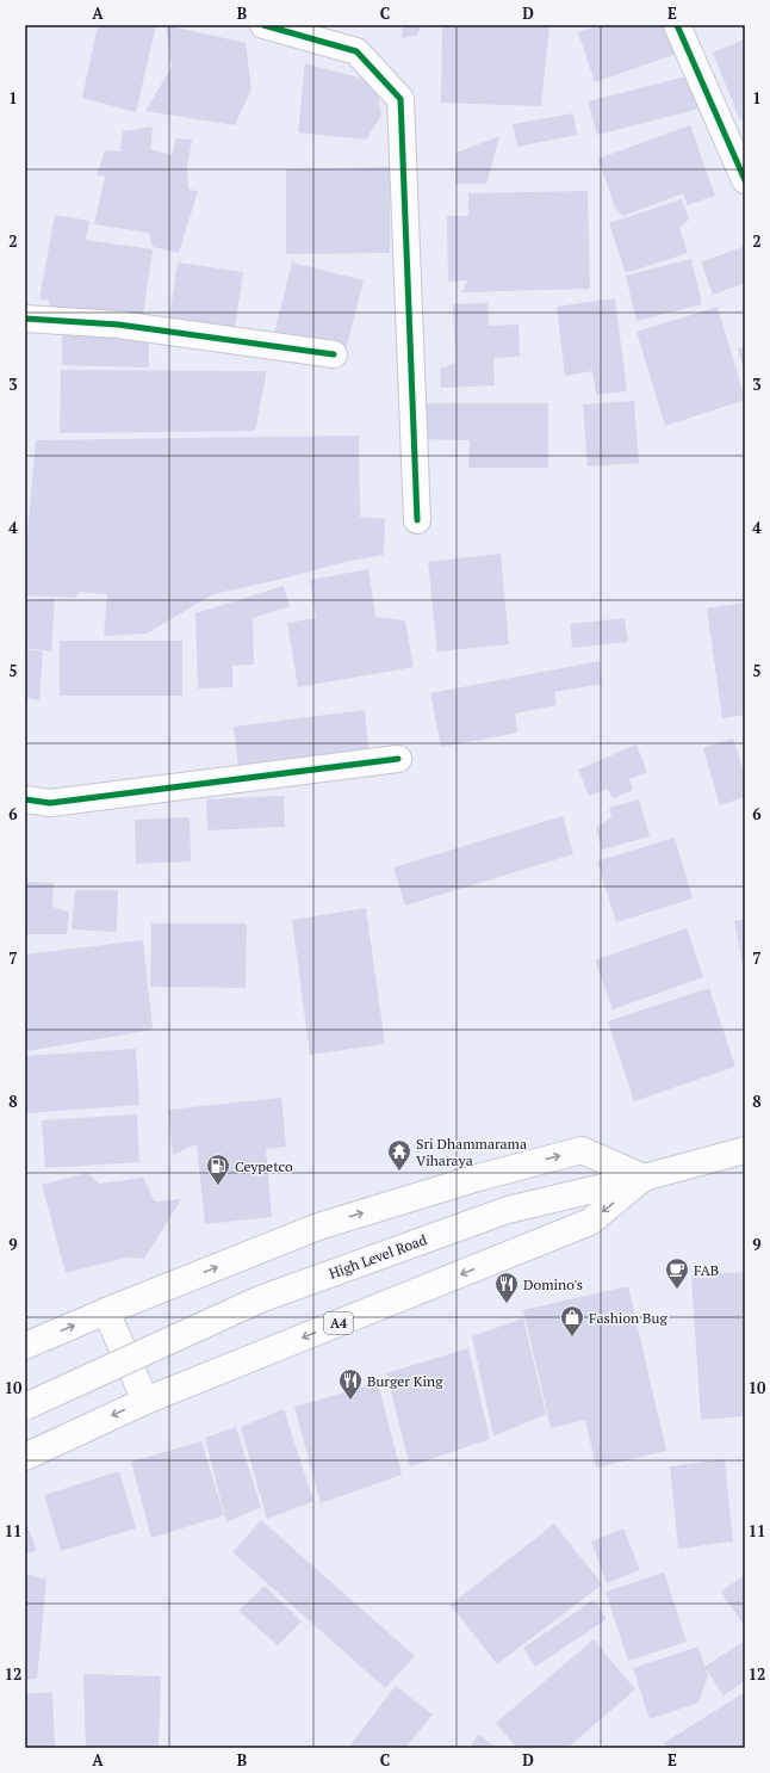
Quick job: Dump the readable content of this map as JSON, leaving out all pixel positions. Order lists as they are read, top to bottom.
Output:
{
  "streets": {
    "main road": ["High Level Road", "A4"]
  },
  "crossings": [
    ["High Level Road", "A4"]
  ],
  "places": {
    "temple": ["Sri Dhammarama Viharaya"],
    "fuel station": ["Ceypetco"],
    "cafe": ["FAB"],
    "restaurant": ["Domino's", "Burger King"],
    "shop": ["Fashion Bug"]
  },
  "grid": {
    "columns": [
      "A",
      "B",
      "C",
      "D",
      "E"
    ],
    "rows": [
      "1",
      "2",
      "3",
      "4",
      "5",
      "6",
      "7",
      "8",
      "9",
      "10",
      "11",
      "12"
    ]
  }
}
